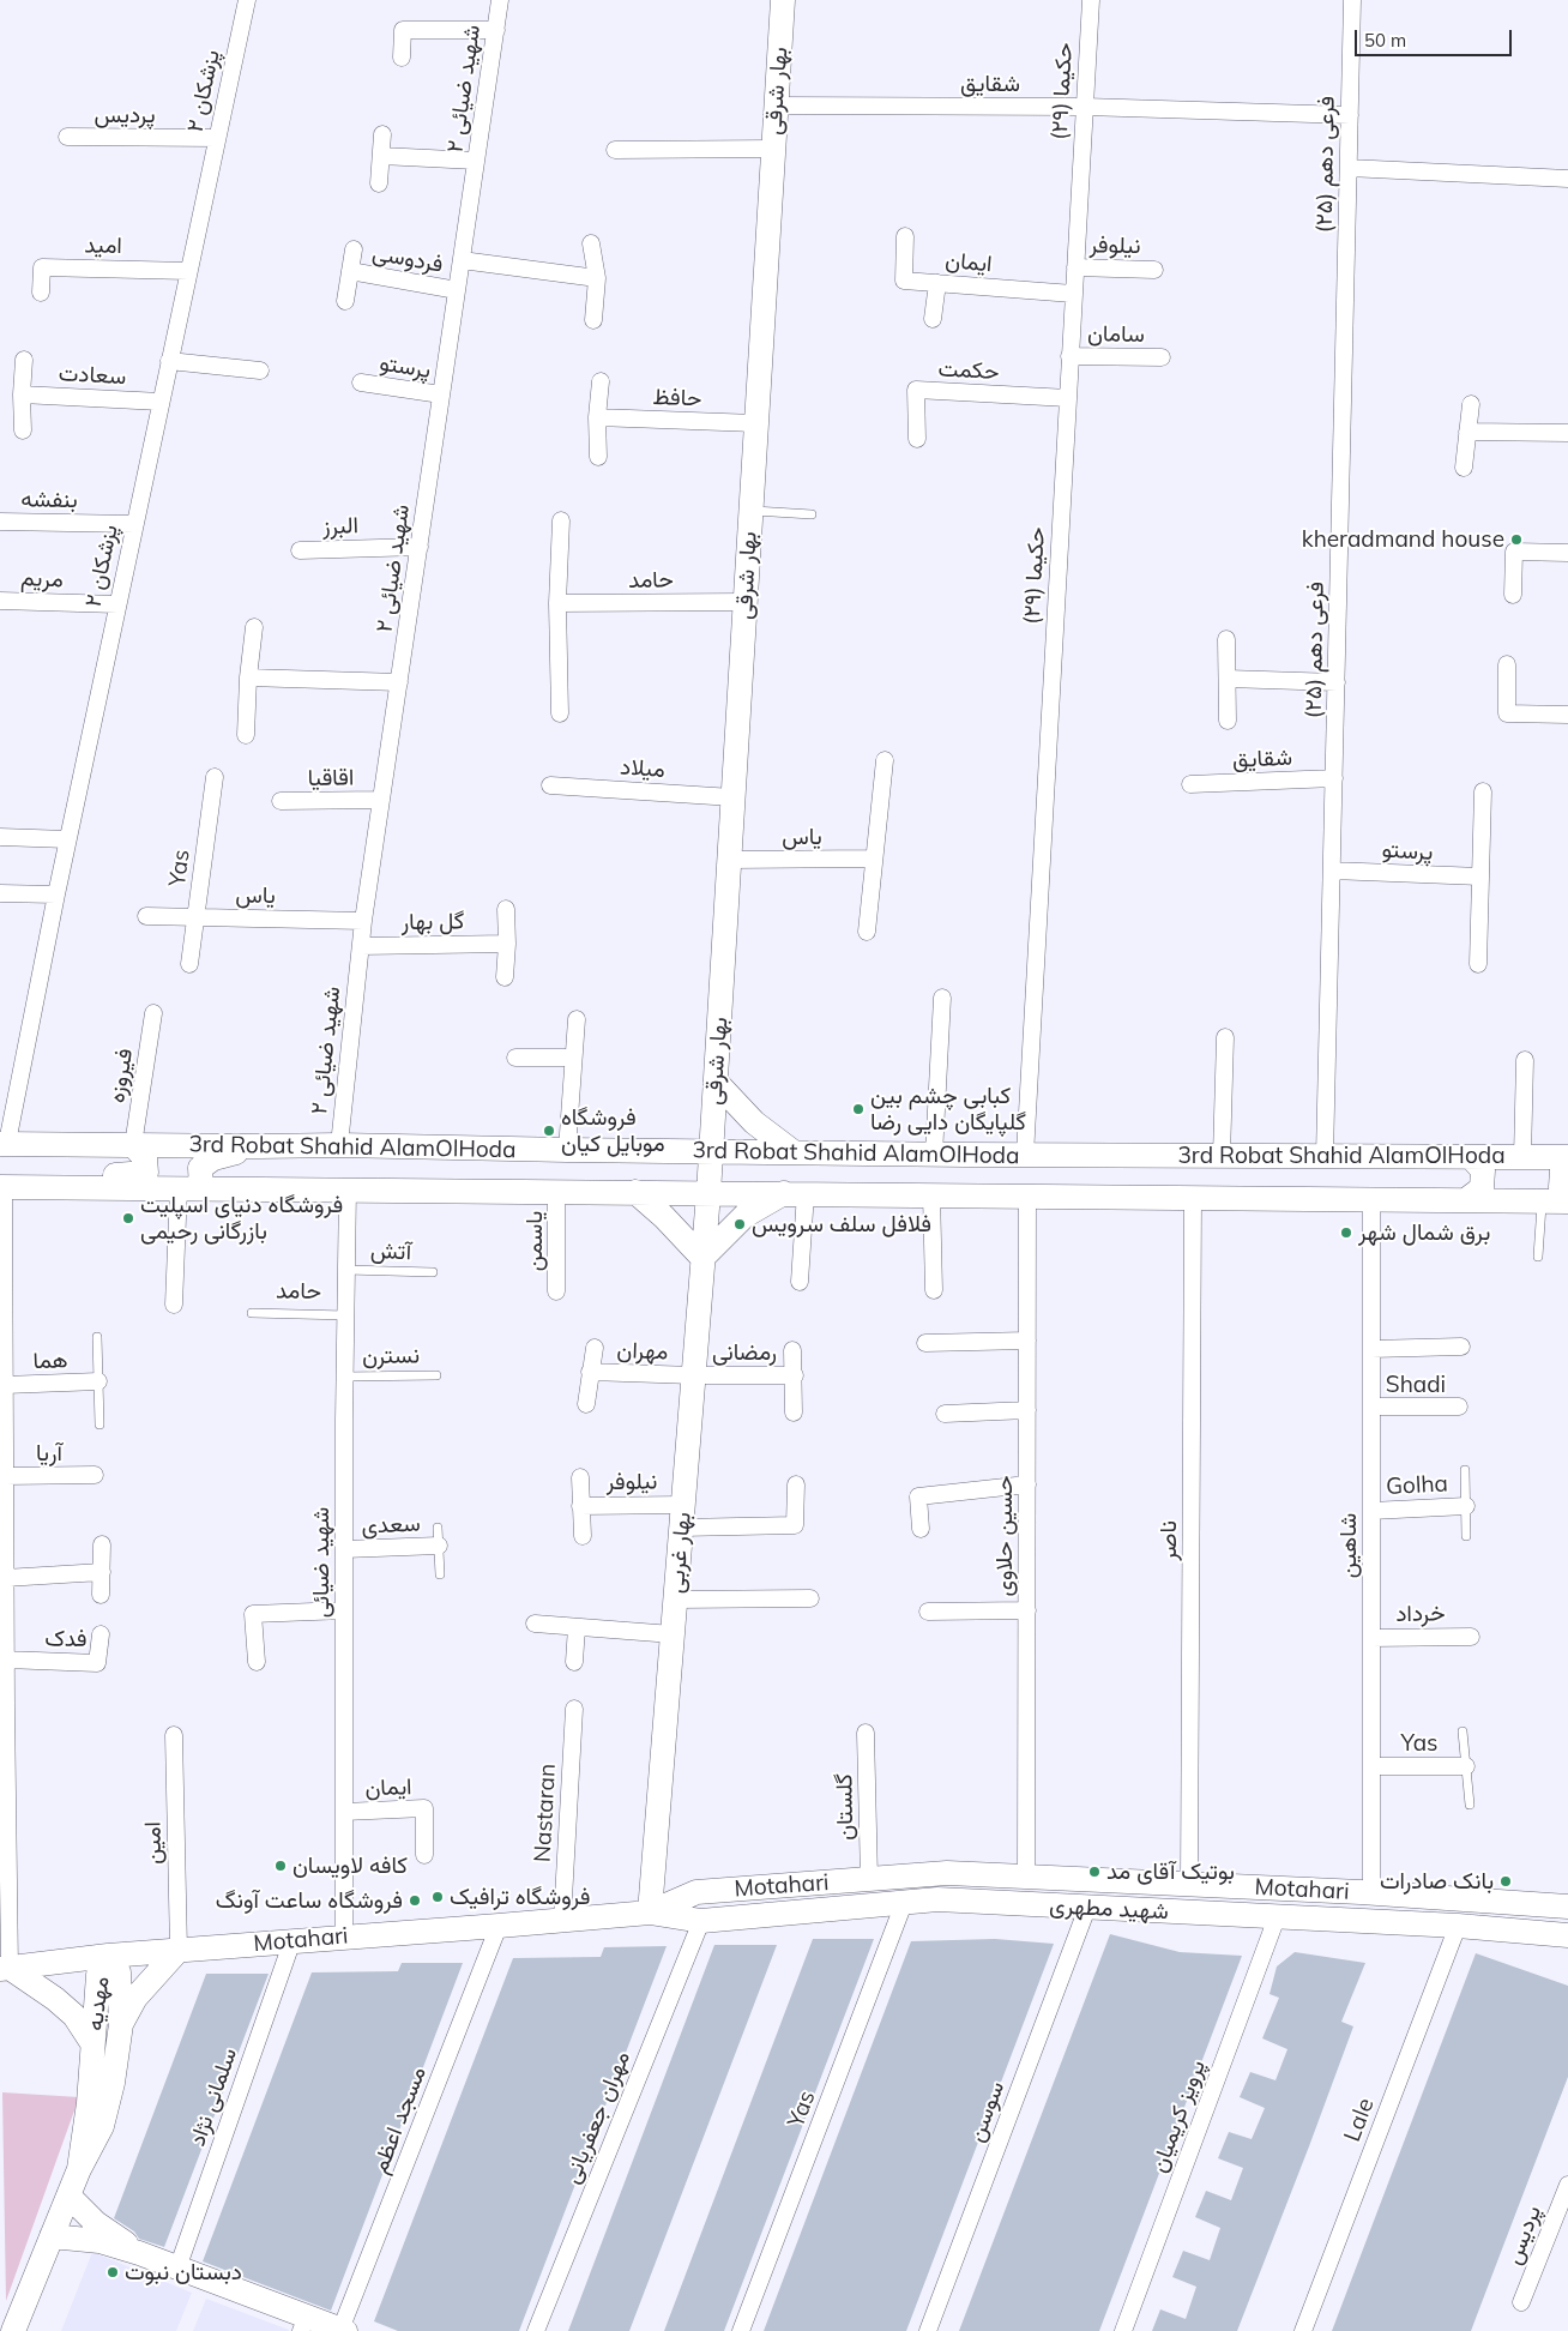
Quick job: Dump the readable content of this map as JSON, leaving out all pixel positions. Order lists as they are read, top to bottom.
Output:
{
  "streets": {
    "main road": [
      "بهار شرقی",
      "3rd Robat Shahid AlamOlHoda",
      "بهار غربی",
      "Motahari",
      "شهید مطهری",
      "مهدیه"
    ],
    "street": [
      "شقایق",
      "شهید ضیائی ۲",
      "پزشکان ۲",
      "حکیما (۲۹)",
      "پردیس",
      "فرعی دهم (۲۵)",
      "امید",
      "نیلوفر",
      "فردوسی",
      "ایمان",
      "سامان",
      "پرستو",
      "حکمت",
      "سعادت",
      "حافظ",
      "بنفشه",
      "البرز",
      "مریم",
      "حامد",
      "میلاد",
      "اقاقیا",
      "یاس",
      "Yas",
      "گل بهار",
      "فیروزه",
      "یاسمن",
      "مهران",
      "رمضانی",
      "هما",
      "Shadi",
      "آریا",
      "Golha",
      "سعدی",
      "حسین حلاوی",
      "ناصر",
      "شاهین",
      "شهید ضیائی",
      "خرداد",
      "فدک",
      "گلستان",
      "Nastaran",
      "امین",
      "سلمانی نژاد",
      "سوسن",
      "پرویز کریمیان",
      "مهران جعفریانی",
      "مسجد اعظم",
      "Lale"
    ],
    "lane": ["آتش", "نسترن"]
  },
  "crossings": [
    ["شقایق", "بهار شرقی"],
    ["شقایق", "حکیما (۲۹)"],
    ["شقایق", "فرعی دهم (۲۵)"],
    ["شهید ضیائی ۲", "فردوسی"],
    ["شهید ضیائی ۲", "پرستو"],
    ["شهید ضیائی ۲", "البرز"],
    ["شهید ضیائی ۲", "اقاقیا"],
    ["شهید ضیائی ۲", "یاس"],
    ["شهید ضیائی ۲", "گل بهار"],
    ["شهید ضیائی ۲", "3rd Robat Shahid AlamOlHoda"],
    ["پزشکان ۲", "پردیس"],
    ["پزشکان ۲", "امید"],
    ["پزشکان ۲", "سعادت"],
    ["پزشکان ۲", "بنفشه"],
    ["پزشکان ۲", "مریم"],
    ["پزشکان ۲", "3rd Robat Shahid AlamOlHoda"],
    ["بهار شرقی", "حافظ"],
    ["بهار شرقی", "حامد"],
    ["بهار شرقی", "میلاد"],
    ["بهار شرقی", "یاس"],
    ["بهار شرقی", "3rd Robat Shahid AlamOlHoda"],
    ["بهار شرقی", "بهار غربی"],
    ["حکیما (۲۹)", "نیلوفر"],
    ["حکیما (۲۹)", "ایمان"],
    ["حکیما (۲۹)", "سامان"],
    ["حکیما (۲۹)", "حکمت"],
    ["حکیما (۲۹)", "3rd Robat Shahid AlamOlHoda"],
    ["فرعی دهم (۲۵)", "پرستو"],
    ["فرعی دهم (۲۵)", "3rd Robat Shahid AlamOlHoda"],
    ["نیلوفر", "بهار غربی"],
    ["ایمان", "شهید ضیائی"],
    ["حامد", "شهید ضیائی"],
    ["یاس", "Yas"],
    ["Yas", "شاهین"],
    ["Yas", "شهید مطهری"],
    ["فیروزه", "3rd Robat Shahid AlamOlHoda"],
    ["3rd Robat Shahid AlamOlHoda", "یاسمن"],
    ["3rd Robat Shahid AlamOlHoda", "حسین حلاوی"],
    ["3rd Robat Shahid AlamOlHoda", "ناصر"],
    ["3rd Robat Shahid AlamOlHoda", "شاهین"],
    ["3rd Robat Shahid AlamOlHoda", "بهار غربی"],
    ["3rd Robat Shahid AlamOlHoda", "شهید ضیائی"],
    ["آتش", "شهید ضیائی"],
    ["مهران", "رمضانی"],
    ["مهران", "بهار غربی"],
    ["رمضانی", "بهار غربی"],
    ["نسترن", "شهید ضیائی"],
    ["Shadi", "شاهین"],
    ["Golha", "شاهین"],
    ["سعدی", "شهید ضیائی"],
    ["حسین حلاوی", "Motahari"],
    ["ناصر", "Motahari"],
    ["شاهین", "خرداد"],
    ["شاهین", "Motahari"],
    ["بهار غربی", "Motahari"],
    ["بهار غربی", "شهید مطهری"],
    ["شهید ضیائی", "Motahari"],
    ["گلستان", "Motahari"],
    ["Nastaran", "Motahari"],
    ["امین", "Motahari"],
    ["Motahari", "شهید مطهری"],
    ["Motahari", "مهدیه"],
    ["Motahari", "سلمانی نژاد"],
    ["Motahari", "مسجد اعظم"],
    ["شهید مطهری", "سوسن"],
    ["شهید مطهری", "پرویز کریمیان"],
    ["شهید مطهری", "مهران جعفریانی"],
    ["شهید مطهری", "Lale"]
  ],
  "places": [
    "kheradmand house",
    "کبابی چشم بین گلپایگان دایی رضا",
    "فروشگاه موبایل کیان",
    "فروشگاه دنیای اسپلیت بازرگانی رحیمی",
    "فلافل سلف سرویس",
    "برق شمال شهر",
    "کافه لاویسان",
    "بوتیک آقای مد",
    "بانک صادرات",
    "فروشگاه ترافیک",
    "فروشگاه ساعت آونگ",
    "دبستان نبوت"
  ],
  "scale_bar": "50 m"
}
